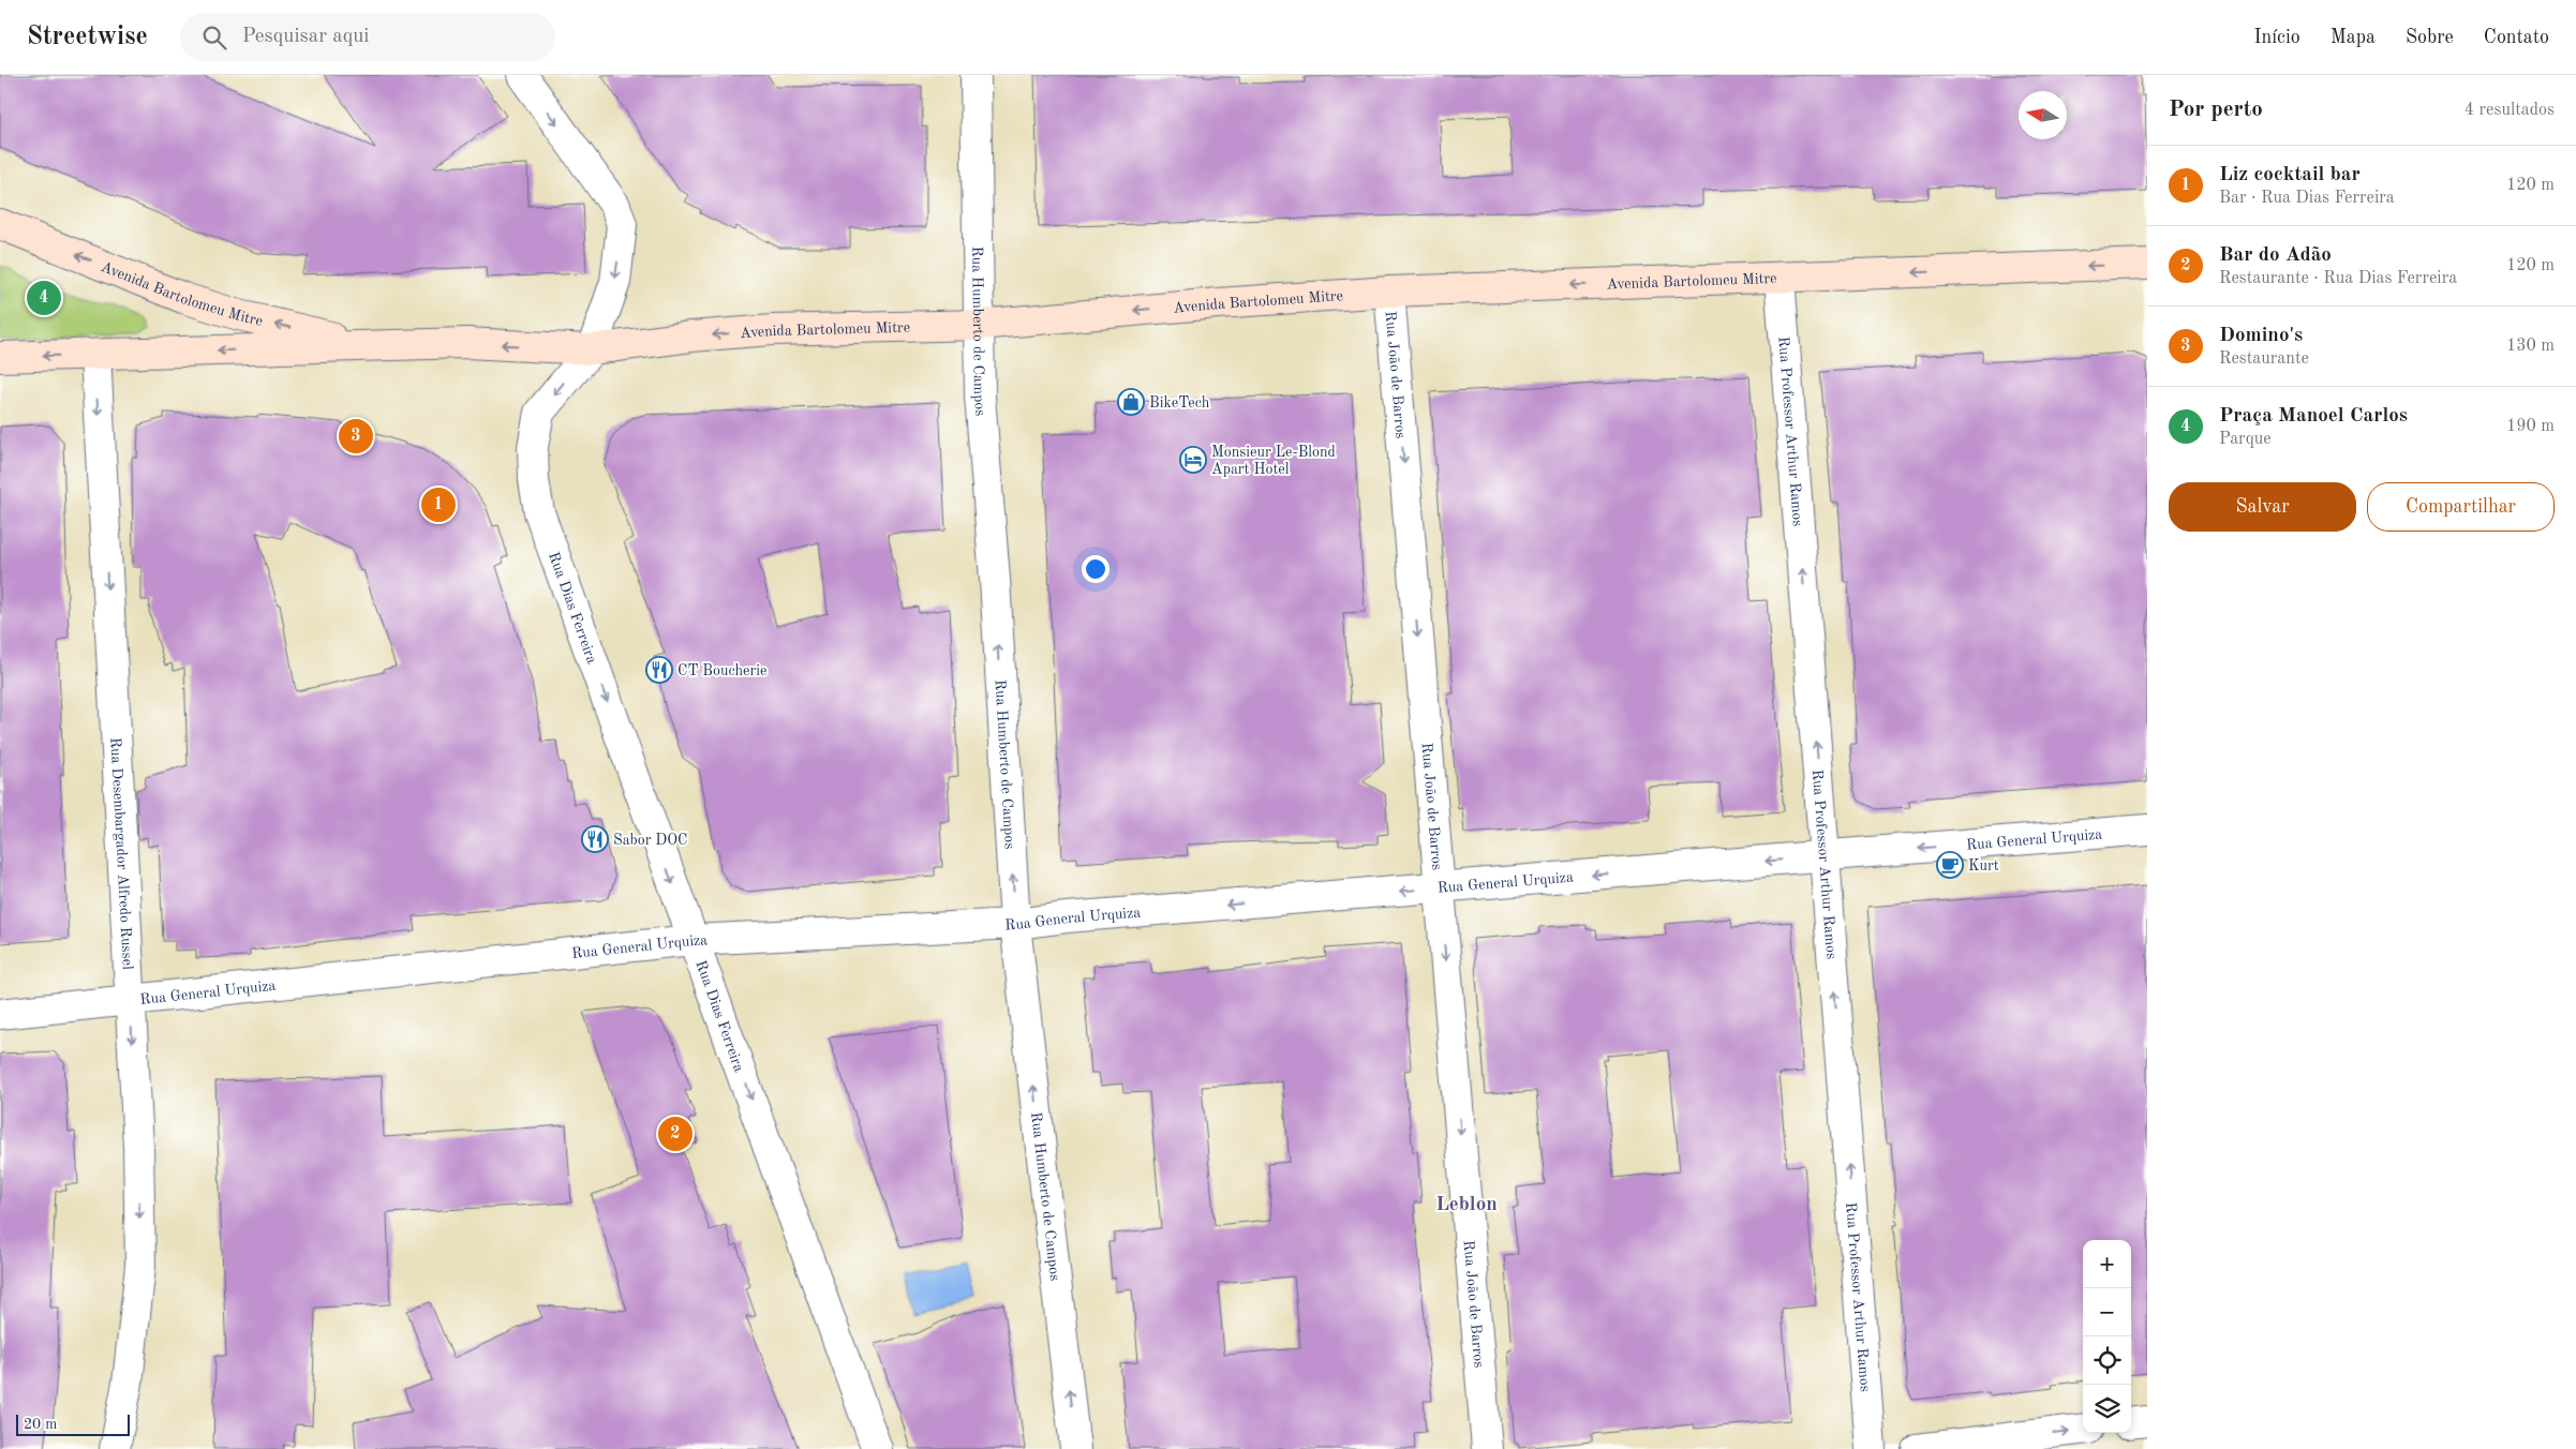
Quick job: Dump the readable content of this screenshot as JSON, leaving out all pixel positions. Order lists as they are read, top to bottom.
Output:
{
  "streets": {
    "main road": ["Avenida Bartolomeu Mitre"],
    "street": [
      "Rua Humberto de Campos",
      "Rua João de Barros",
      "Rua Professor Arthur Ramos",
      "Rua Dias Ferreira",
      "Rua General Urquiza",
      "Rua Desembargador Alfredo Russel"
    ]
  },
  "crossings": [
    ["Avenida Bartolomeu Mitre", "Rua Humberto de Campos"],
    ["Avenida Bartolomeu Mitre", "Rua João de Barros"],
    ["Avenida Bartolomeu Mitre", "Rua Professor Arthur Ramos"],
    ["Avenida Bartolomeu Mitre", "Rua Dias Ferreira"],
    ["Avenida Bartolomeu Mitre", "Rua Desembargador Alfredo Russel"],
    ["Rua Humberto de Campos", "Rua General Urquiza"],
    ["Rua João de Barros", "Rua General Urquiza"],
    ["Rua Professor Arthur Ramos", "Rua General Urquiza"],
    ["Rua Dias Ferreira", "Rua General Urquiza"],
    ["Rua General Urquiza", "Rua Desembargador Alfredo Russel"]
  ],
  "one_way": [
    "Avenida Bartolomeu Mitre",
    "Rua Humberto de Campos",
    "Rua João de Barros",
    "Rua Professor Arthur Ramos",
    "Rua Dias Ferreira",
    "Rua General Urquiza",
    "Rua Desembargador Alfredo Russel"
  ],
  "districts": ["Leblon"],
  "places": {
    "shop": ["BikeTech"],
    "hotel": ["Monsieur Le-Blond Apart Hotel"],
    "restaurant": ["CT Boucherie", "Sabor DOC"],
    "cafe": ["Kurt"]
  },
  "scale_bar": "20 m",
  "north": "left",
  "page": {
    "header": "Streetwise",
    "search": "Pesquisar aqui",
    "nav": [
      "Início",
      "Mapa",
      "Sobre",
      "Contato"
    ],
    "heading": ["Por perto", "4 resultados"],
    "list": [
      {
        "mark": "1",
        "name": "Liz cocktail bar",
        "note": "Bar · Rua Dias Ferreira",
        "value": "120 m"
      },
      {
        "mark": "2",
        "name": "Bar do Adão",
        "note": "Restaurante · Rua Dias Ferreira",
        "value": "120 m"
      },
      {
        "mark": "3",
        "name": "Domino's",
        "note": "Restaurante",
        "value": "130 m"
      },
      {
        "mark": "4",
        "name": "Praça Manoel Carlos",
        "note": "Parque",
        "value": "190 m"
      }
    ],
    "pins": [
      "4",
      "3",
      "1",
      "2"
    ],
    "buttons": ["Salvar", "Compartilhar"],
    "map_buttons": ["+", "−"],
    "scale": "20 m"
  }
}
